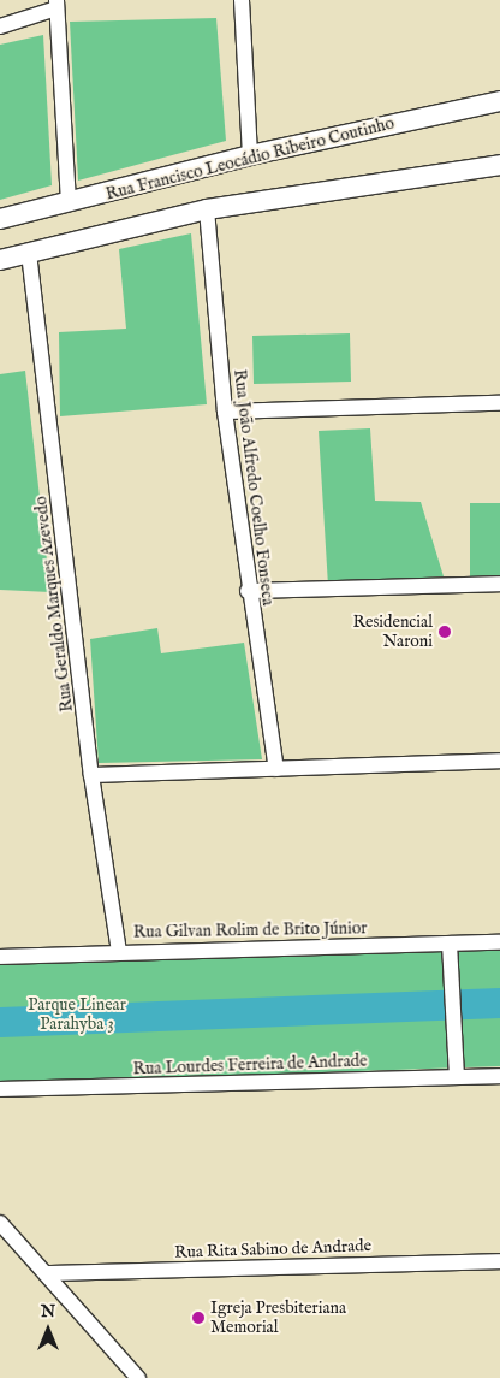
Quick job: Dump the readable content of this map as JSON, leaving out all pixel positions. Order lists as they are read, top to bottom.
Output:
{
  "streets": {
    "main road": ["Rua Francisco Leocádio Ribeiro Coutinho"],
    "street": [
      "Rua João Alfredo Coelho Fonseca",
      "Rua Geraldo Marques Azevedo",
      "Rua Gilvan Rolim de Brito Júnior",
      "Rua Lourdes Ferreira de Andrade",
      "Rua Rita Sabino de Andrade"
    ]
  },
  "crossings": [
    ["Rua Geraldo Marques Azevedo", "Rua Gilvan Rolim de Brito Júnior"]
  ],
  "parks": ["Parque Linear Parahyba 3"],
  "places": ["Residencial Naroni", "Igreja Presbiteriana Memorial"],
  "north": "top"
}
